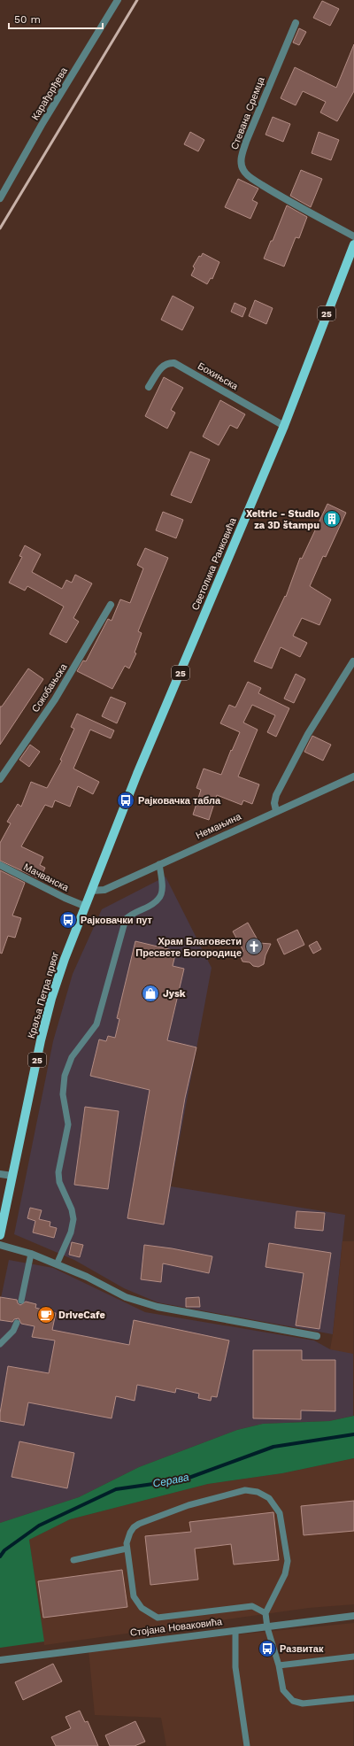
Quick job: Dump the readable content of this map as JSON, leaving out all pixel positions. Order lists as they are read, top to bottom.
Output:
{
  "streets": {
    "main road": ["25", "Светолика Ранковића", "Краља Петра првог"],
    "street": [
      "Карађорђева",
      "Стевана Сремца",
      "Бохињска",
      "Сокобањска",
      "Немањина",
      "Мачванска",
      "Стојана Новаковића"
    ]
  },
  "crossings": [
    ["Бохињска", "Светолика Ранковића"],
    ["Светолика Ранковића", "Немањина"],
    ["Светолика Ранковића", "Краља Петра првог"],
    ["Немањина", "Краља Петра првог"],
    ["Мачванска", "Краља Петра првог"]
  ],
  "water": ["Серава"],
  "places": {
    "building": ["Xeltric - Studio za 3D štampu"],
    "bus stop": ["Рајковачка табла", "Рајковачки пут", "Развитак"],
    "church": ["Храм Благовести Пресвете Богородице"],
    "shop": ["Jysk"],
    "cafe": ["DriveCafe"]
  },
  "scale_bar": "50 m"
}
